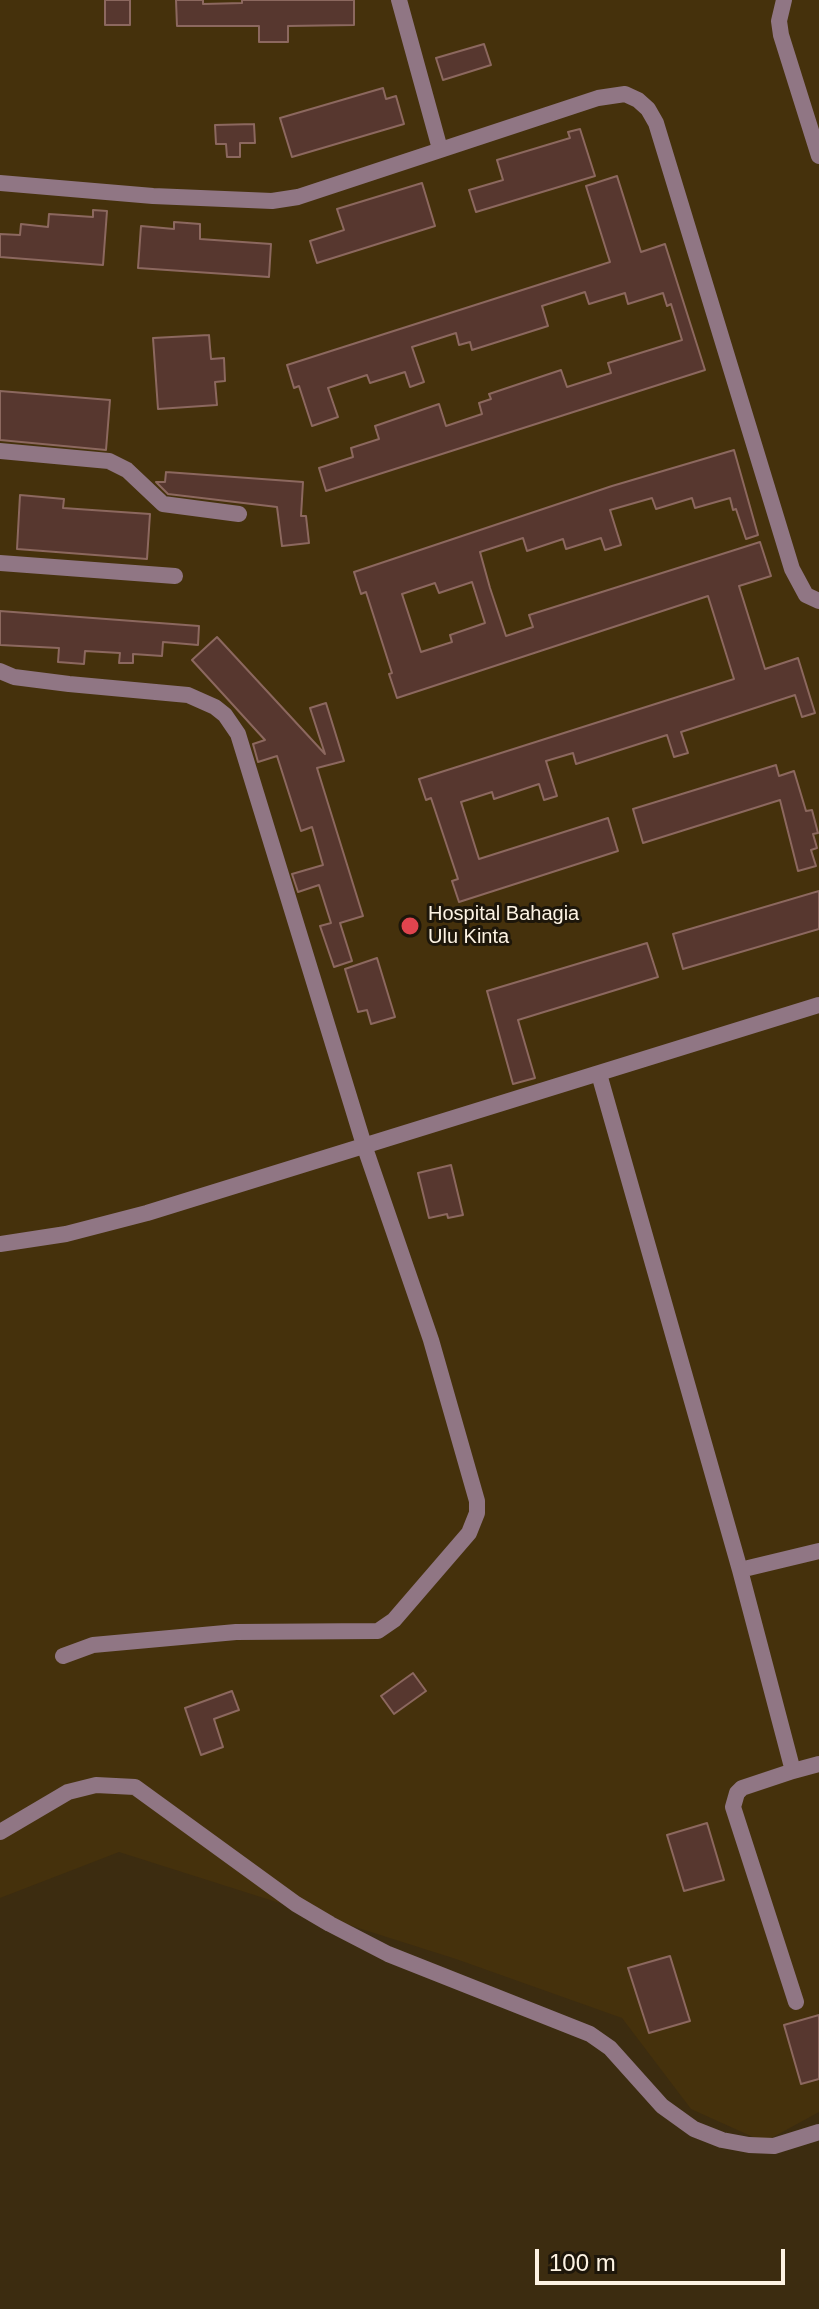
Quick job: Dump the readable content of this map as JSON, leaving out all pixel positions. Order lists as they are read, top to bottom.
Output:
{
  "places": ["Hospital Bahagia Ulu Kinta"],
  "scale_bar": "100 m"
}
